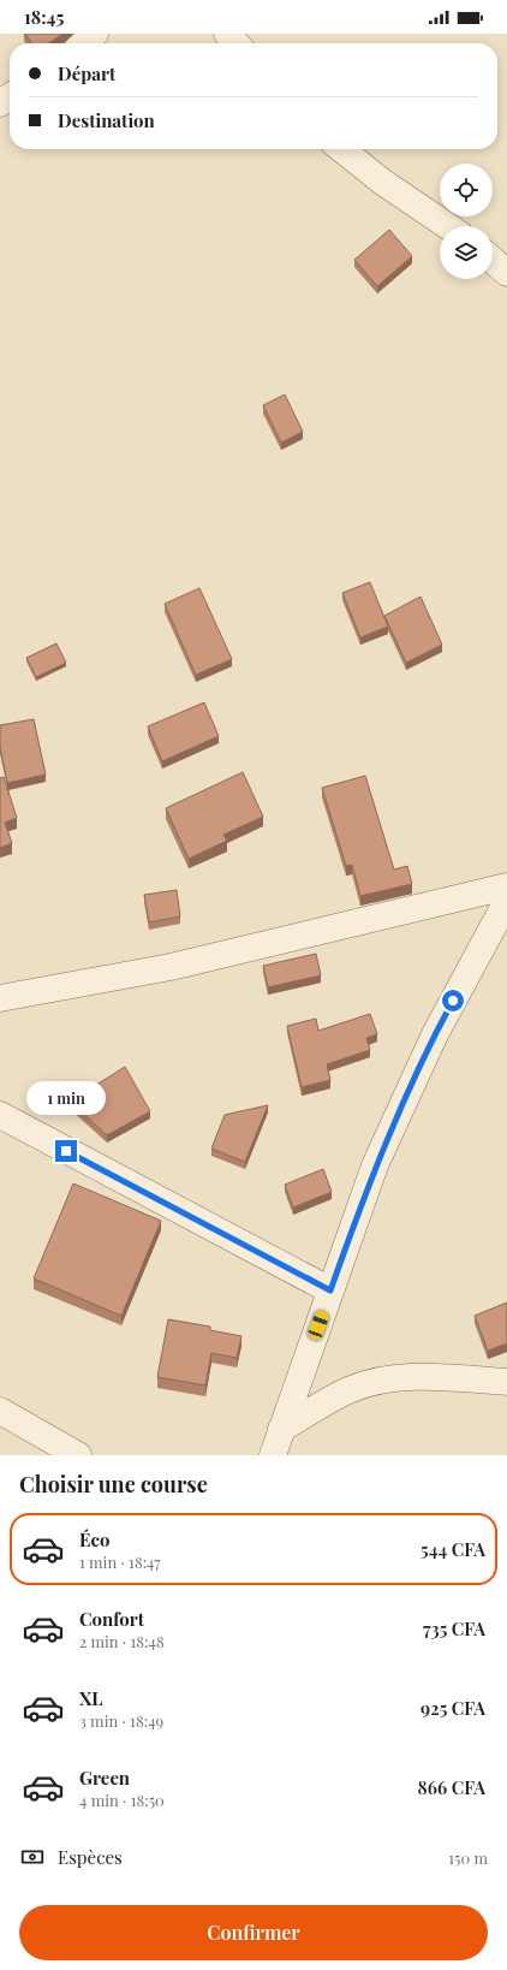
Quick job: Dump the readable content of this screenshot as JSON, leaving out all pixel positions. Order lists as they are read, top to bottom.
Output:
{
  "page": {
    "status": "18:45",
    "banner": ["Départ", "Destination"],
    "bubble": "1 min",
    "heading": "Choisir une course",
    "list": [
      {
        "name": "Éco",
        "note": "1 min · 18:47",
        "value": "544 CFA"
      },
      {
        "name": "Confort",
        "note": "2 min · 18:48",
        "value": "735 CFA"
      },
      {
        "name": "XL",
        "note": "3 min · 18:49",
        "value": "925 CFA"
      },
      {
        "name": "Green",
        "note": "4 min · 18:50",
        "value": "866 CFA"
      }
    ],
    "pay": ["Espèces", "150 m"],
    "buttons": "Confirmer"
  }
}
